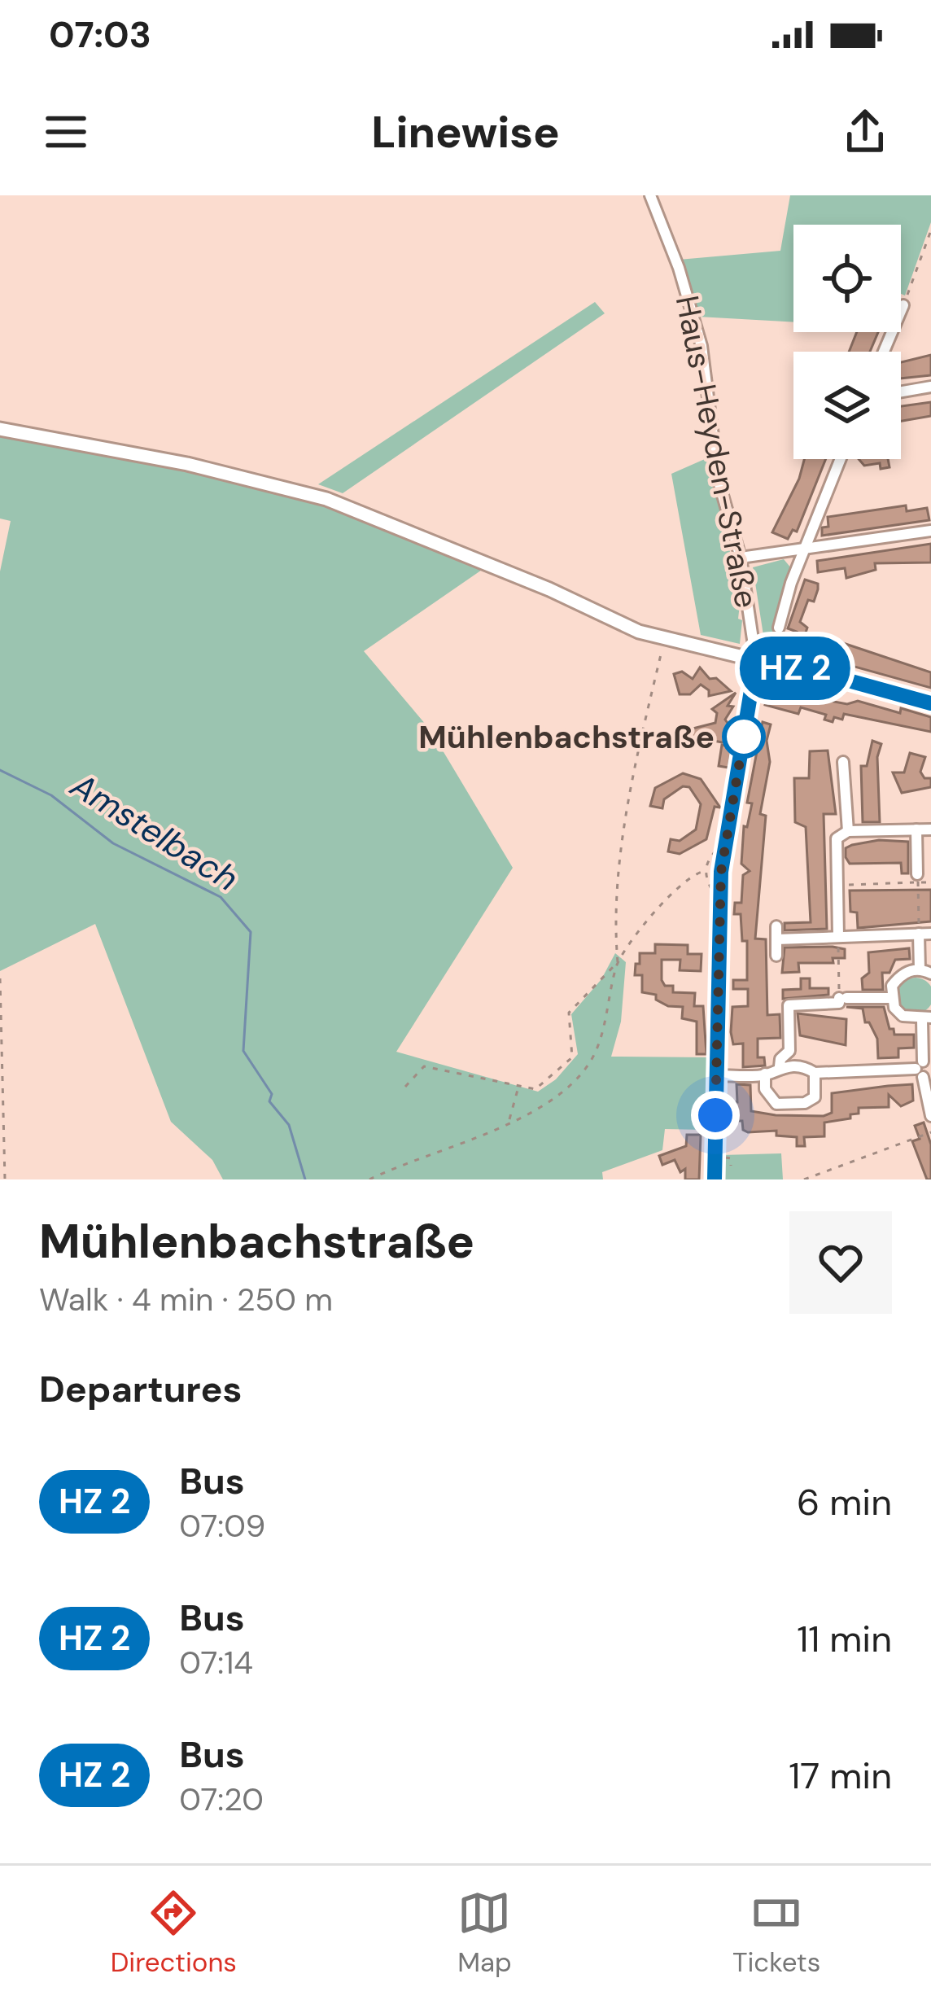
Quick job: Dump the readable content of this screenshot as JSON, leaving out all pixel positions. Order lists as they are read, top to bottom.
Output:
{
  "streets": {
    "street": ["Haus-Heyden-Straße"]
  },
  "water": ["Amstelbach"],
  "places": ["Mühlenbachstraße"],
  "page": {
    "status": "07:03",
    "header": "Linewise",
    "on_map": "HZ 2",
    "heading": [
      ["Mühlenbachstraße", "Walk · 4 min · 250 m"],
      "Departures"
    ],
    "list": [
      {
        "mark": "HZ 2",
        "name": "Bus",
        "note": "07:09",
        "value": "6 min"
      },
      {
        "mark": "HZ 2",
        "name": "Bus",
        "note": "07:14",
        "value": "11 min"
      },
      {
        "mark": "HZ 2",
        "name": "Bus",
        "note": "07:20",
        "value": "17 min"
      }
    ],
    "tabs": ["Directions", "Map", "Tickets"]
  }
}
